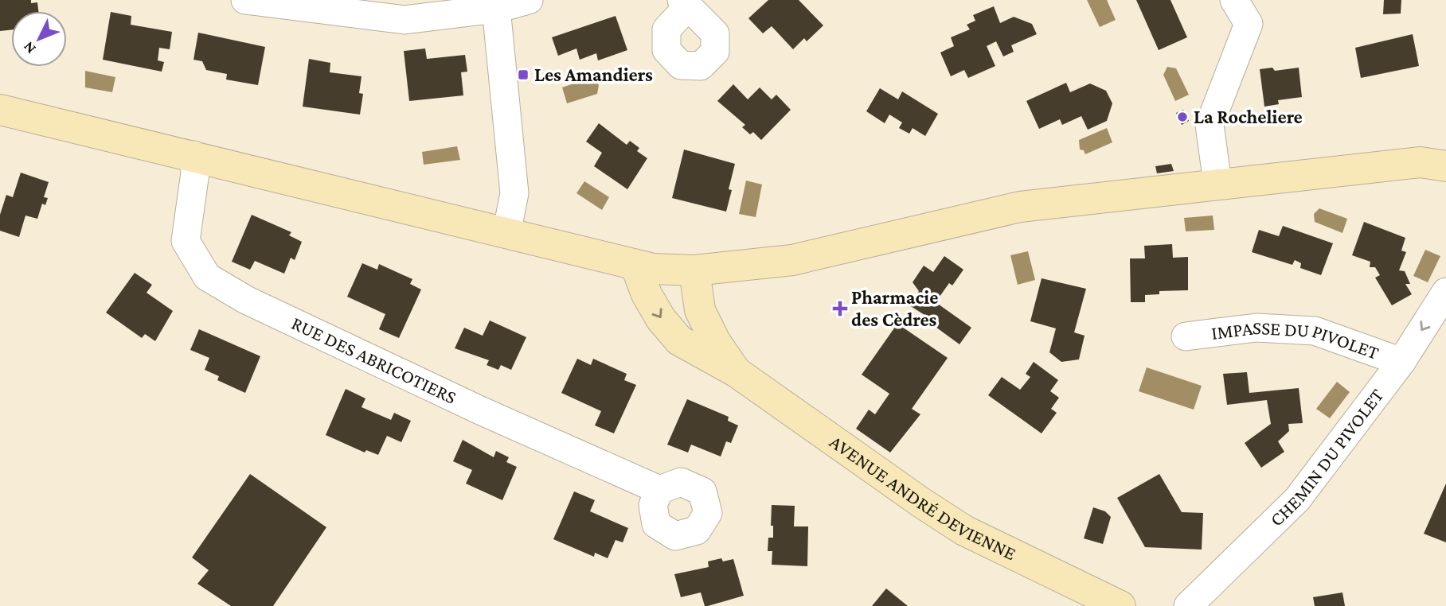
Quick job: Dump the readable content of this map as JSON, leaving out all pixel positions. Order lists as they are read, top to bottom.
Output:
{
  "streets": {
    "main road": ["AVENUE ANDRÉ DEVIENNE"],
    "street": ["IMPASSE DU PIVOLET", "RUE DES ABRICOTIERS", "CHEMIN DU PIVOLET"]
  },
  "crossings": [
    ["IMPASSE DU PIVOLET", "CHEMIN DU PIVOLET"]
  ],
  "places": {
    "transit": ["Les Amandiers"],
    "other": ["La Rocheliere"],
    "health": ["Pharmacie des Cèdres"]
  },
  "north": "bottom left"
}
